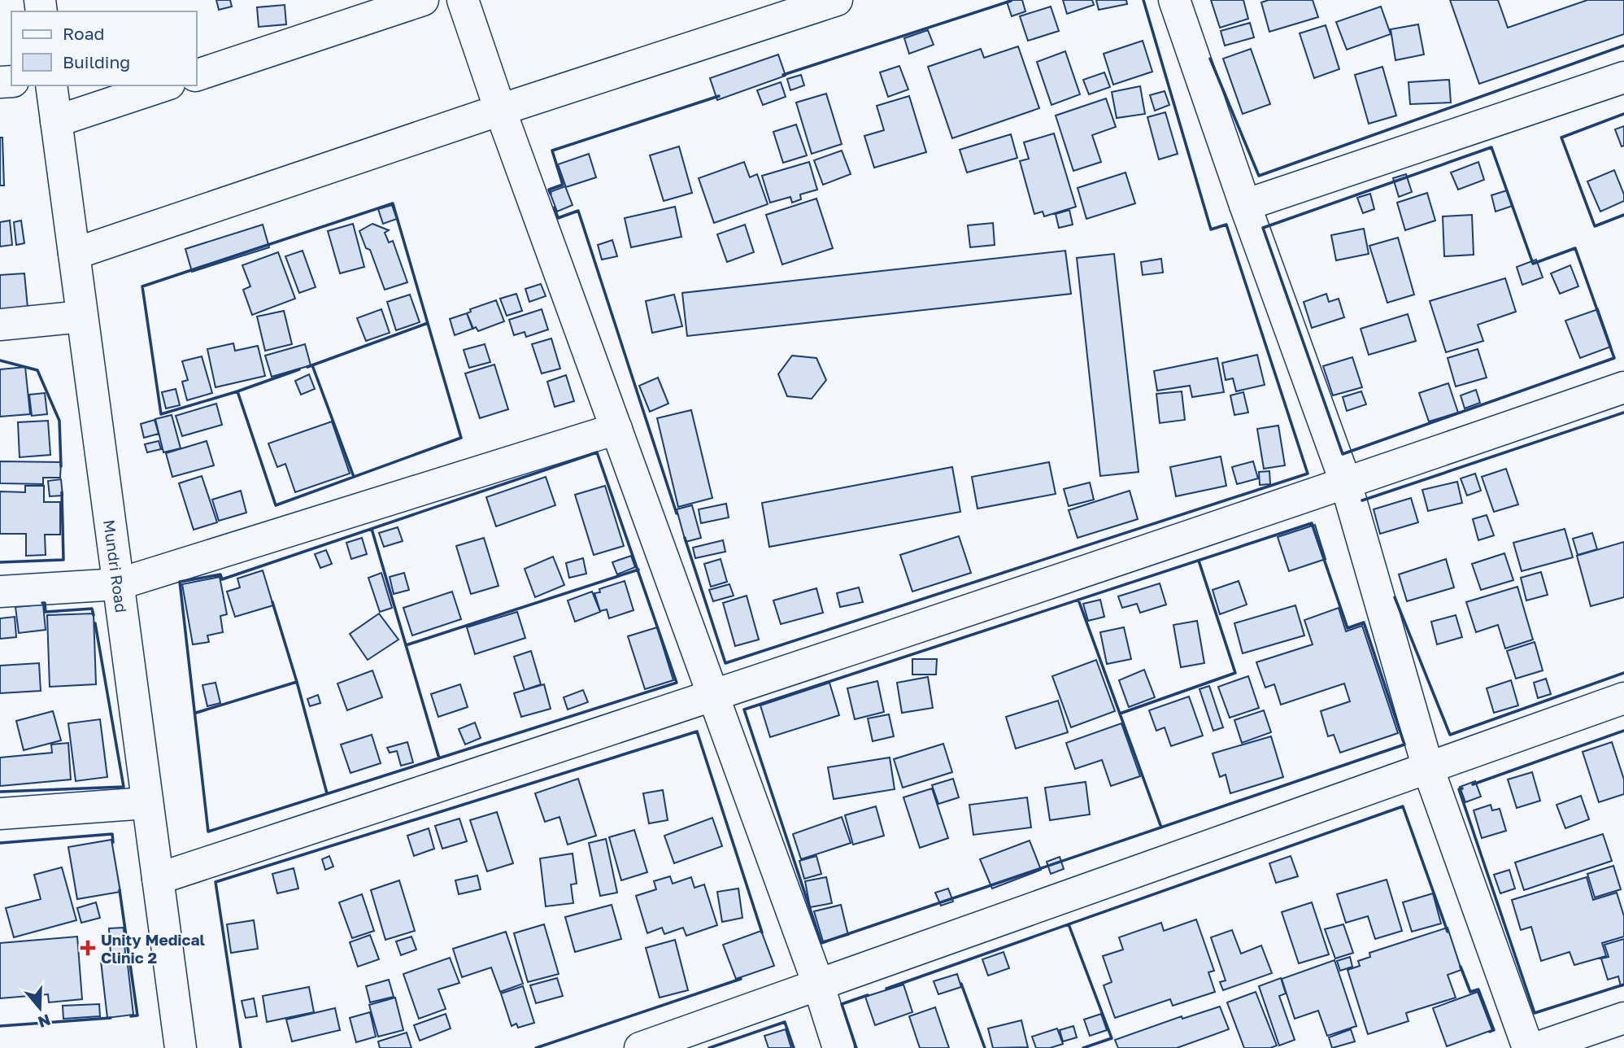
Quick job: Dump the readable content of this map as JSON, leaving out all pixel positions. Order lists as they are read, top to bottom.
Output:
{
  "streets": {
    "street": ["Mundri Road"]
  },
  "places": {
    "health": ["Unity Medical Clinic 2"]
  },
  "legend": ["Road", "Building"],
  "north": "bottom"
}
